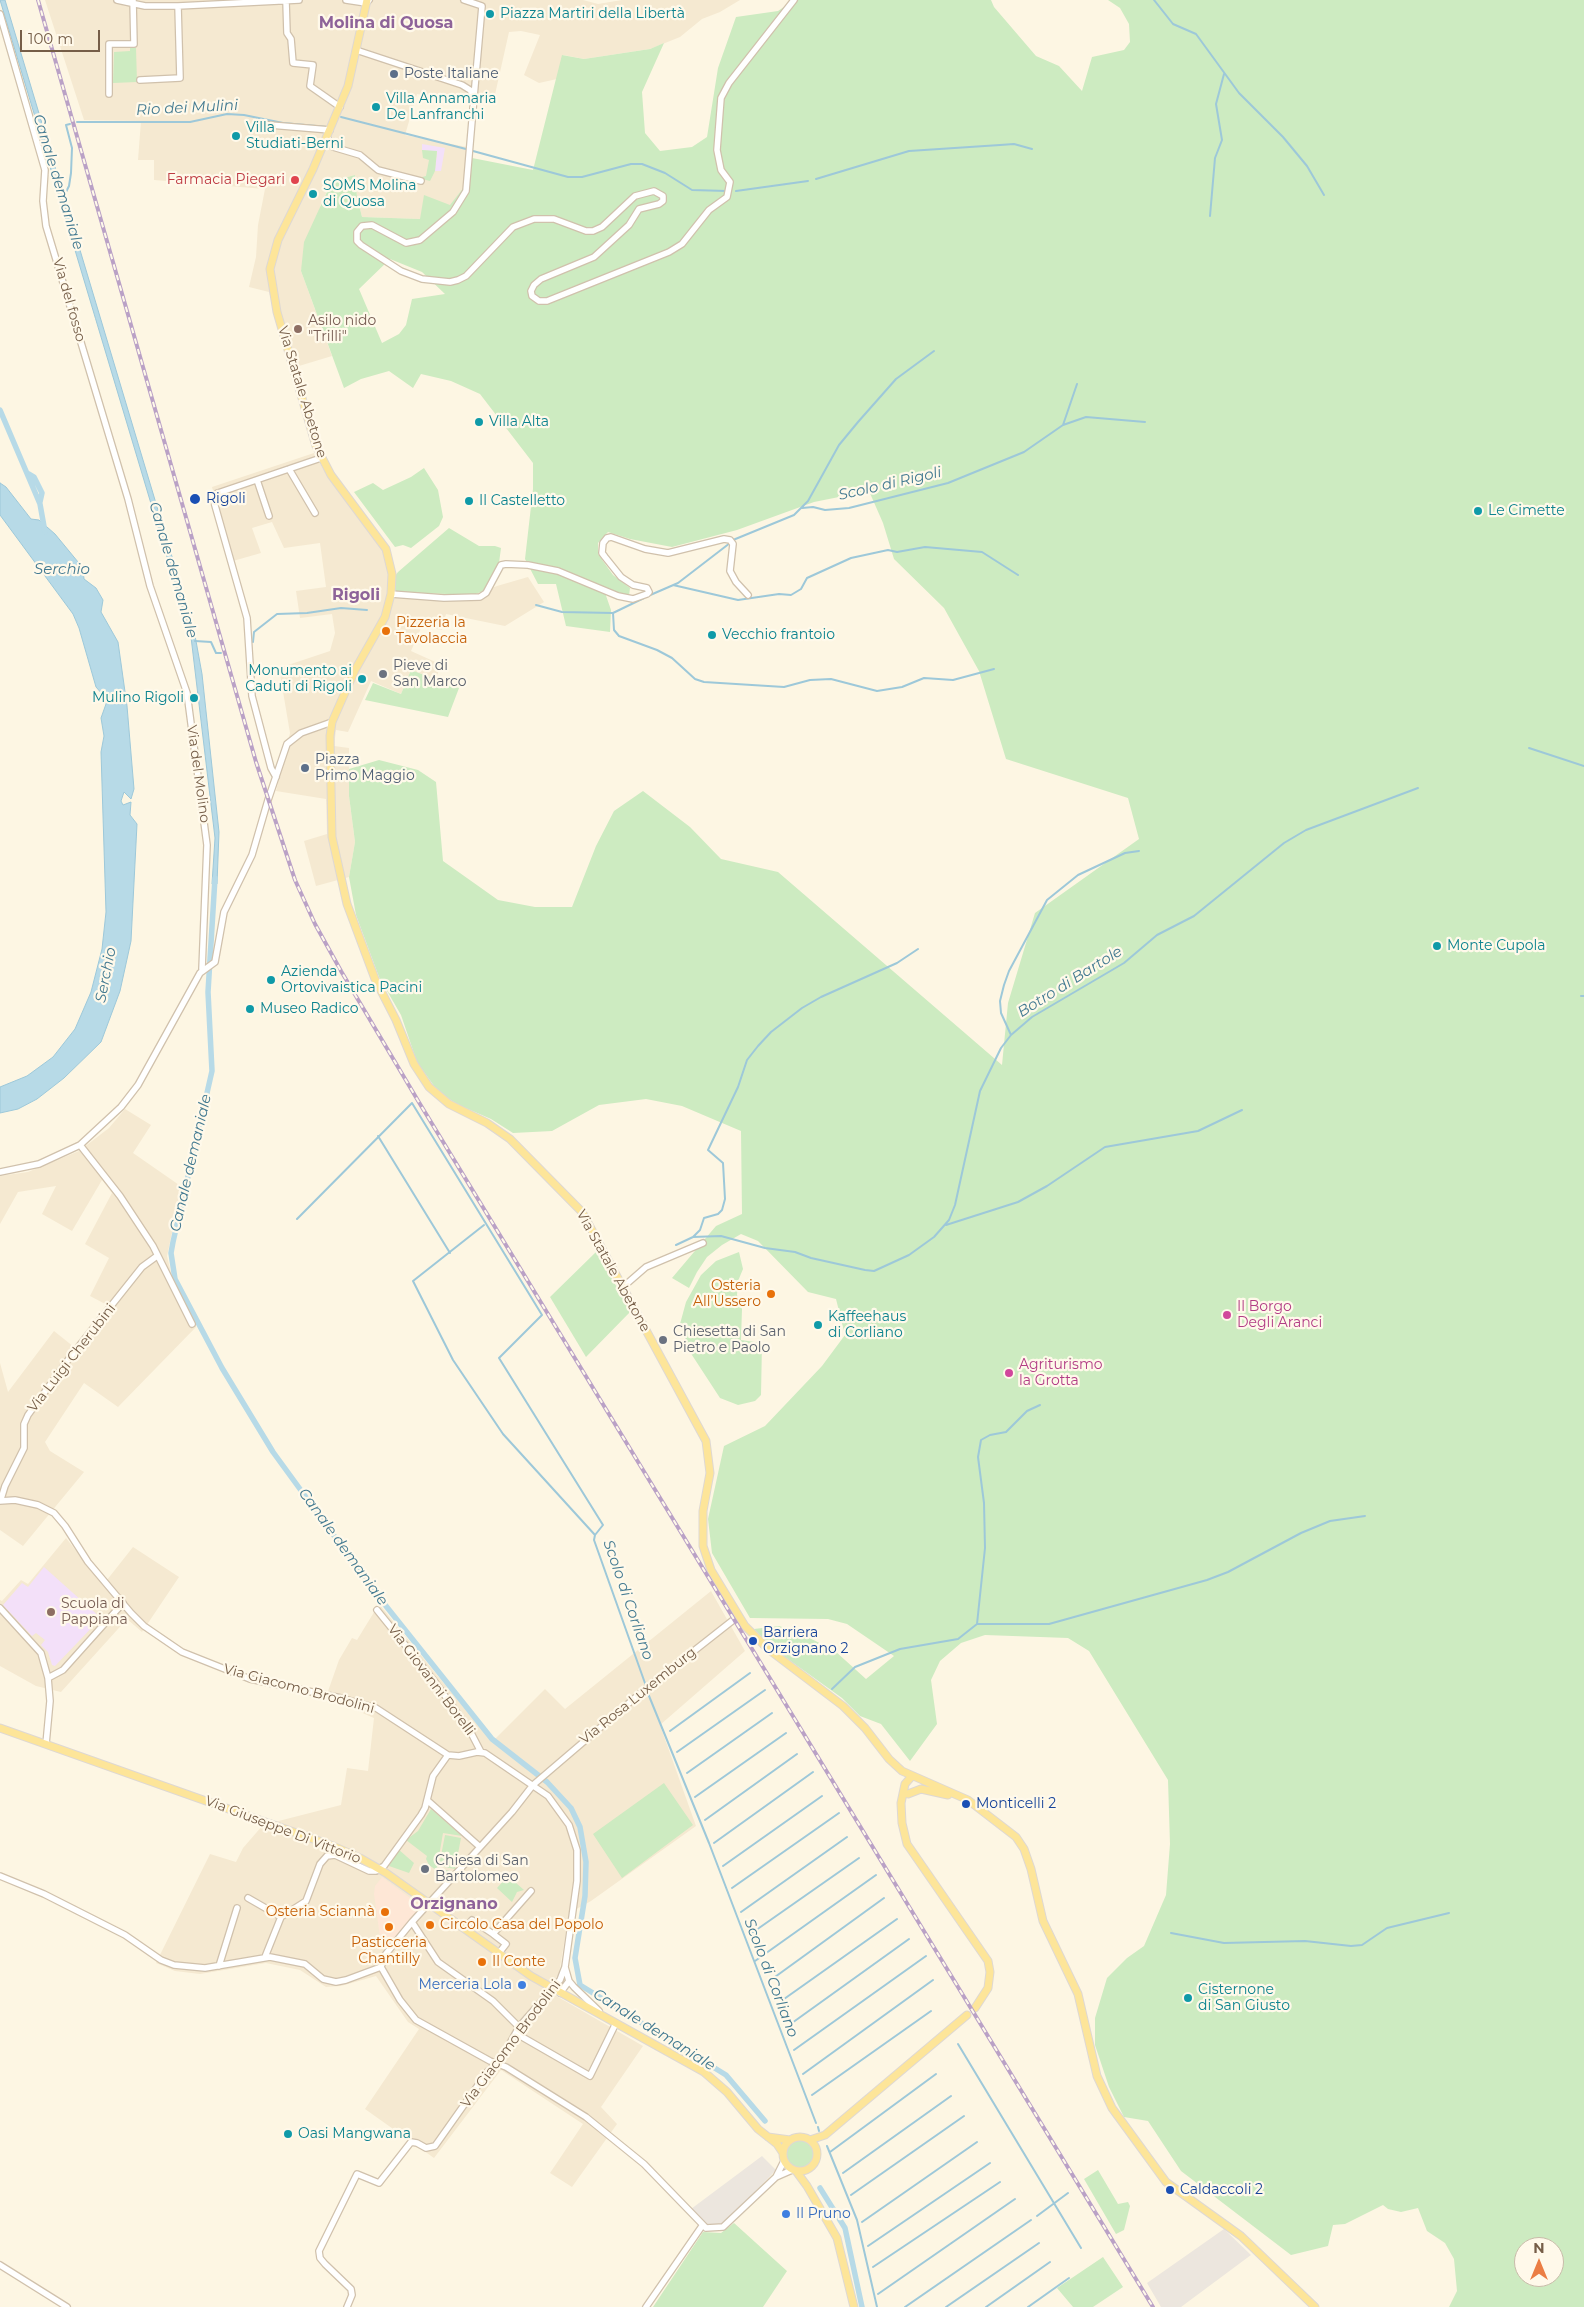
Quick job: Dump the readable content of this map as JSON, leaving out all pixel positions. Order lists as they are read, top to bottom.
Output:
{
  "streets": {
    "main road": ["Via Statale Abetone", "Via Giuseppe Di Vittorio"],
    "street": [
      "Via del fosso",
      "Via del Molino",
      "Via Luigi Cherubini",
      "Via Giovanni Borelli",
      "Via Giacomo Brodolini",
      "Via Rosa Luxemburg"
    ]
  },
  "crossings": [
    ["Via del fosso", "Via del Molino"],
    ["Via Luigi Cherubini", "Via Giacomo Brodolini"],
    ["Via Giovanni Borelli", "Via Giacomo Brodolini"],
    ["Via Giacomo Brodolini", "Via Rosa Luxemburg"],
    ["Via Giacomo Brodolini", "Via Giuseppe Di Vittorio"]
  ],
  "districts": ["Molina di Quosa", "Rigoli", "Orzignano"],
  "water": [
    "Rio dei Mulini",
    "Canale demaniale",
    "Scolo di Rigoli",
    "Serchio",
    "Botro di Bartole",
    "Scolo di Corliano"
  ],
  "places": [
    "Piazza Martiri della Libertà",
    "Poste Italiane",
    "Villa Annamaria De Lanfranchi",
    "Villa Studiati-Berni",
    "Farmacia Piegari",
    "SOMS Molina di Quosa",
    "Asilo nido \"Trilli\"",
    "Villa Alta",
    "Rigoli",
    "Il Castelletto",
    "Le Cimette",
    "Pizzeria la Tavolaccia",
    "Vecchio frantoio",
    "Pieve di San Marco",
    "Monumento ai Caduti di Rigoli",
    "Mulino Rigoli",
    "Piazza Primo Maggio",
    "Monte Cupola",
    "Azienda Ortovivaistica Pacini",
    "Museo Radico",
    "Osteria All’Ussero",
    "Il Borgo Degli Aranci",
    "Kaffeehaus di Corliano",
    "Chiesetta di San Pietro e Paolo",
    "Agriturismo la Grotta",
    "Scuola di Pappiana",
    "Barriera Orzignano 2",
    "Monticelli 2",
    "Chiesa di San Bartolomeo",
    "Osteria Sciannà",
    "Circolo Casa del Popolo",
    "Pasticceria Chantilly",
    "Il Conte",
    "Merceria Lola",
    "Cisternone di San Giusto",
    "Oasi Mangwana",
    "Caldaccoli 2",
    "Il Pruno"
  ],
  "scale_bar": "100 m",
  "north": "top"
}
